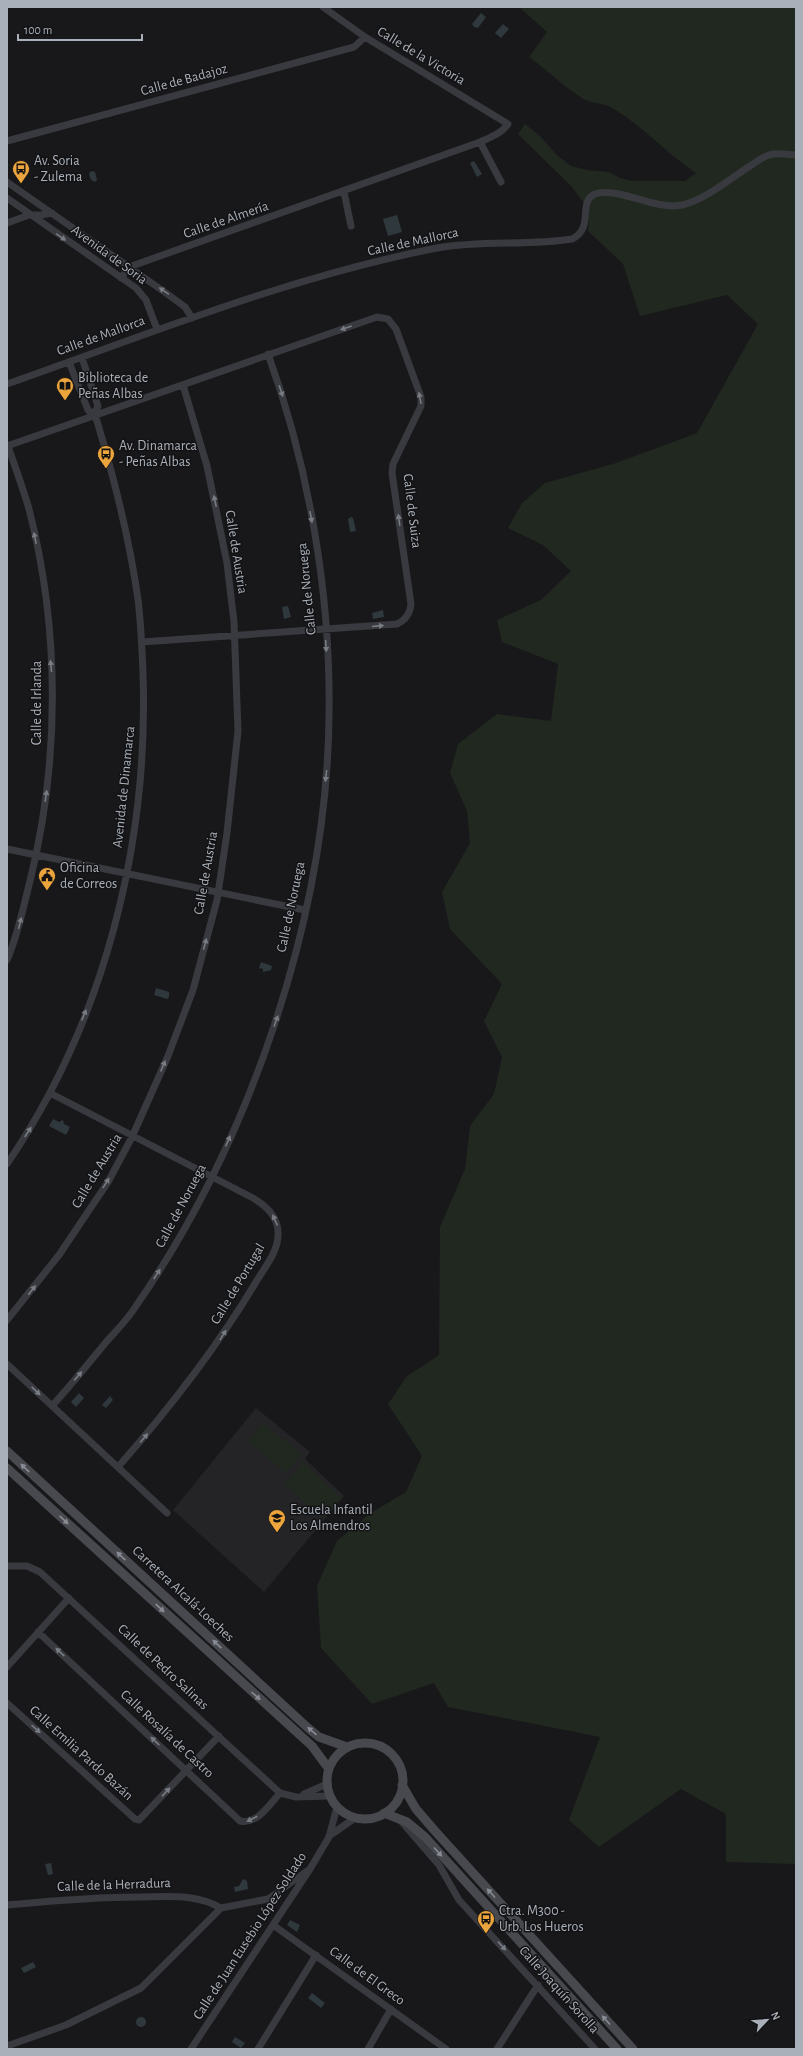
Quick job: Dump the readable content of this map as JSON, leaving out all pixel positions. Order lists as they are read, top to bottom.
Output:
{
  "streets": {
    "main road": ["Carretera Alcalá-Loeches"],
    "street": [
      "Calle de la Victoria",
      "Calle de Badajoz",
      "Calle de Almería",
      "Calle de Mallorca",
      "Avenida de Soria",
      "Calle de Suiza",
      "Calle de Austria",
      "Calle de Noruega",
      "Calle de Irlanda",
      "Avenida de Dinamarca",
      "Calle de Portugal",
      "Calle de Pedro Salinas",
      "Calle Rosalía de Castro",
      "Calle Emilia Pardo Bazán",
      "Calle de la Herradura",
      "Calle de Juan Eusebio López Soldado",
      "Calle de El Greco",
      "Calle Joaquín Sorolla"
    ]
  },
  "crossings": [
    ["Calle de la Victoria", "Calle de Badajoz"],
    ["Calle de la Victoria", "Calle de Almería"],
    ["Calle de Almería", "Avenida de Soria"],
    ["Calle de Mallorca", "Avenida de Soria"],
    ["Calle de Mallorca", "Avenida de Dinamarca"],
    ["Calle de Suiza", "Calle de Austria"],
    ["Calle de Suiza", "Calle de Noruega"],
    ["Calle de Suiza", "Calle de Irlanda"],
    ["Calle de Suiza", "Avenida de Dinamarca"],
    ["Calle de Austria", "Calle de Portugal"],
    ["Calle de Noruega", "Calle de Portugal"],
    ["Avenida de Dinamarca", "Calle de Portugal"],
    ["Carretera Alcalá-Loeches", "Calle de Pedro Salinas"],
    ["Carretera Alcalá-Loeches", "Calle de Juan Eusebio López Soldado"],
    ["Calle de Pedro Salinas", "Calle Rosalía de Castro"],
    ["Calle de Pedro Salinas", "Calle de Juan Eusebio López Soldado"],
    ["Calle Rosalía de Castro", "Calle Emilia Pardo Bazán"],
    ["Calle de Juan Eusebio López Soldado", "Calle de El Greco"]
  ],
  "one_way": [
    "Calle de Austria",
    "Calle de Irlanda",
    "Calle de Portugal",
    "Calle Rosalía de Castro",
    "Calle Joaquín Sorolla"
  ],
  "places": {
    "bus stop": ["Av. Soria - Zulema", "Av. Dinamarca - Peñas Albas", "Ctra. M300 - Urb. Los Hueros"],
    "library": ["Biblioteca de Peñas Albas"],
    "public building": ["Oficina de Correos"],
    "school or university": ["Escuela Infantil Los Almendros"]
  },
  "scale_bar": "100 m",
  "north": "top right"
}
